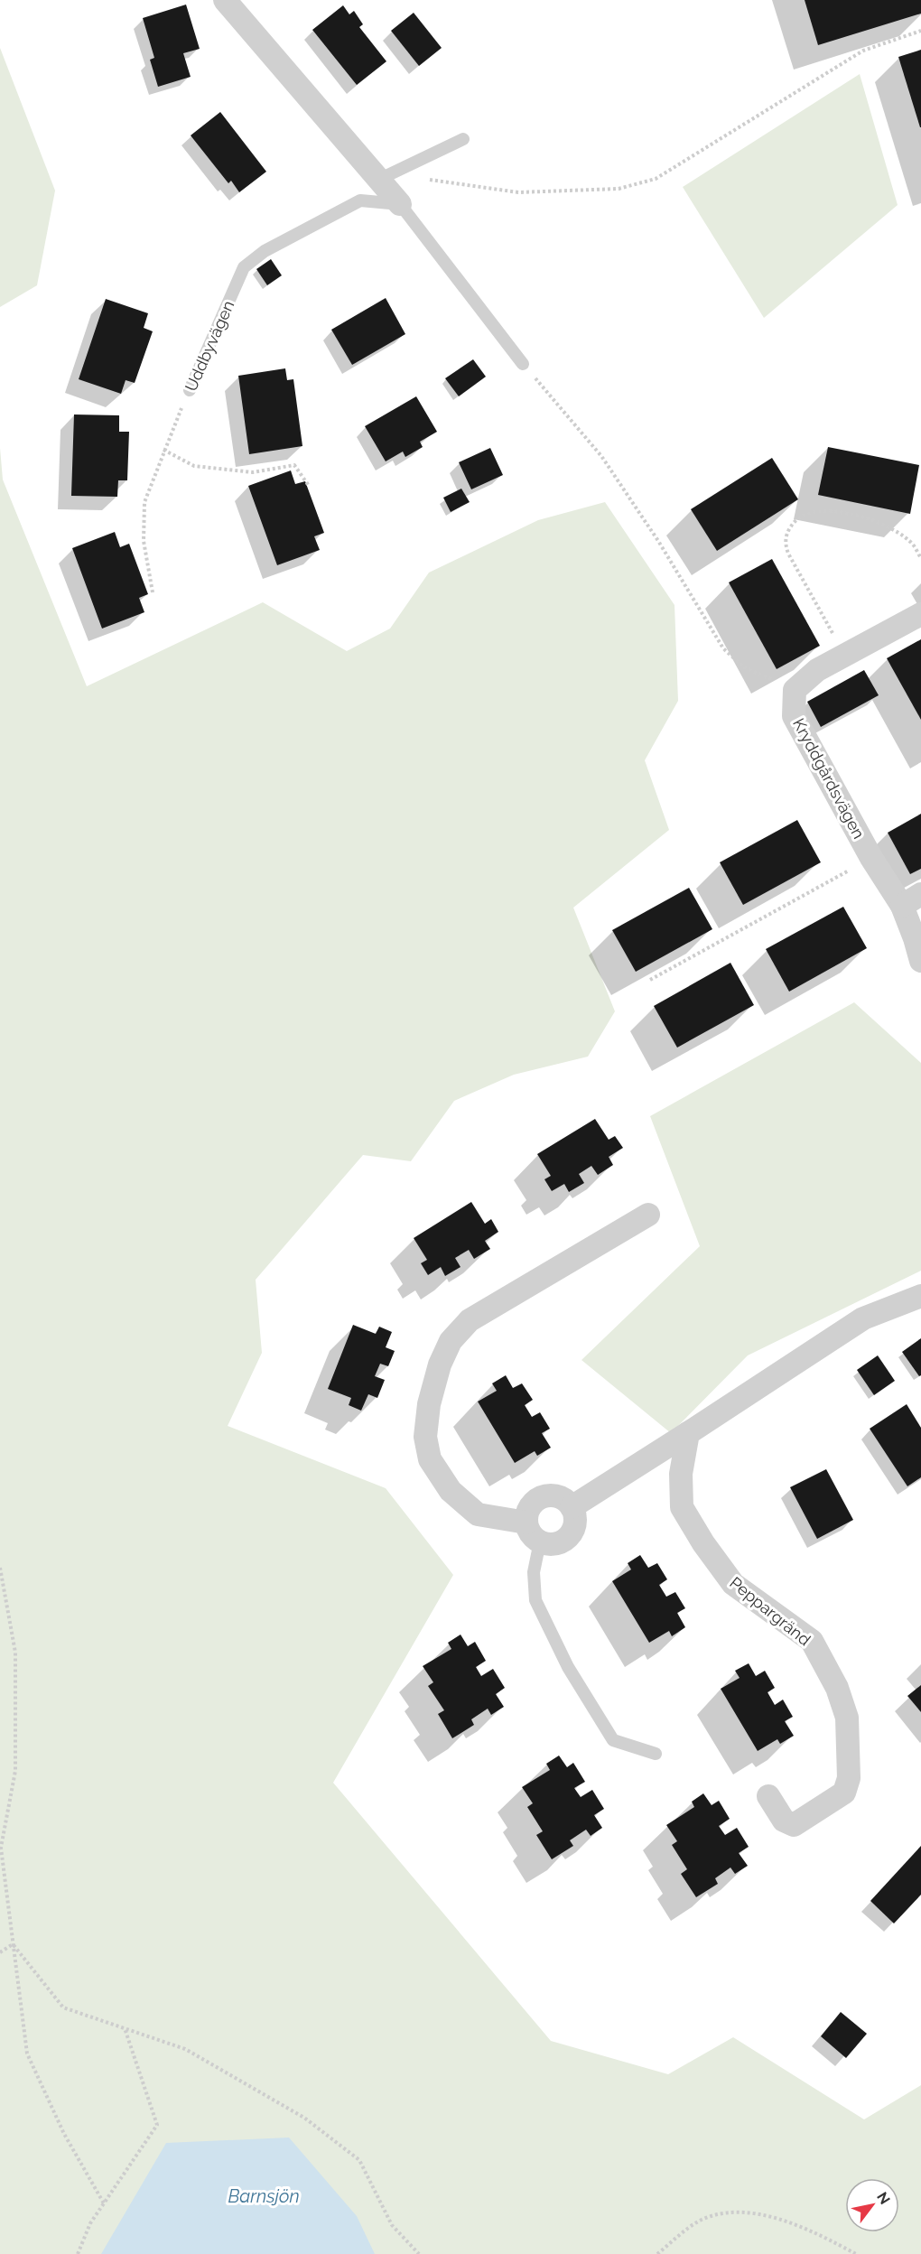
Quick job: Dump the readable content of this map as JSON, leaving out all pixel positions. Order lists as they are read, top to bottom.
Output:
{
  "streets": {
    "street": ["Kryddgårdsvägen", "Peppargränd"],
    "lane": ["Uddbyvägen"]
  },
  "water": ["Barnsjön"],
  "north": "top right"
}
